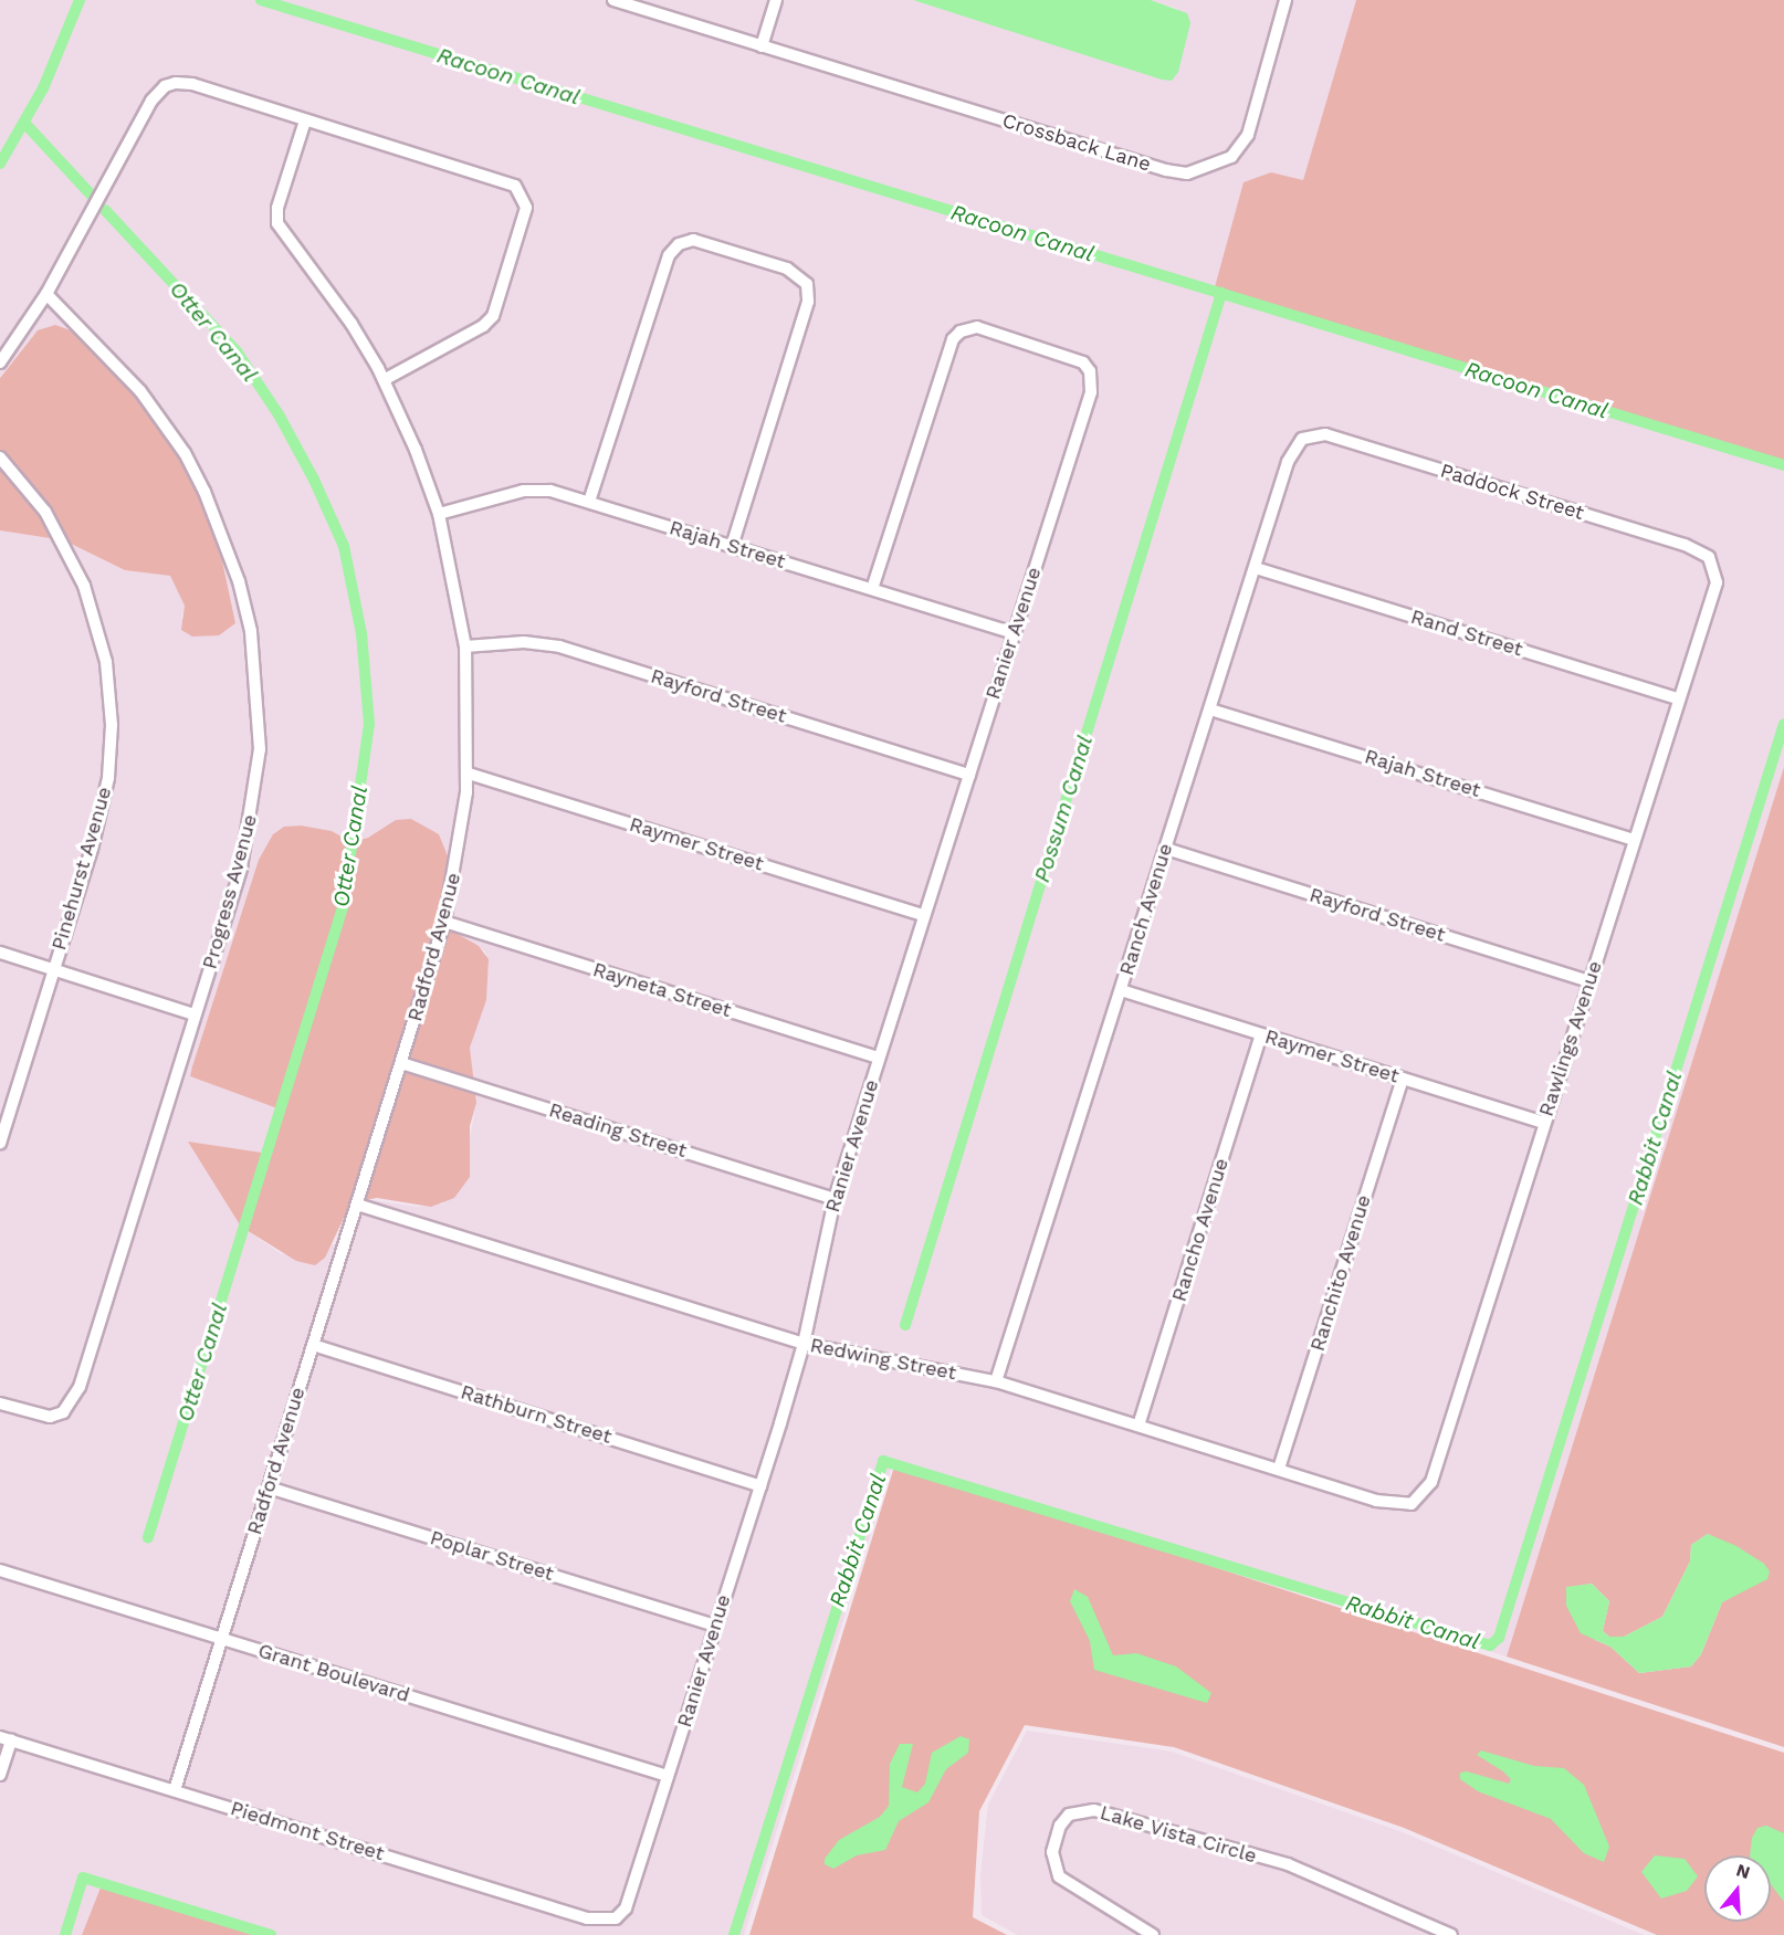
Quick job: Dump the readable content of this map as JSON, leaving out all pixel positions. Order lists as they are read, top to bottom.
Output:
{
  "streets": {
    "street": [
      "Crossback Lane",
      "Paddock Street",
      "Rajah Street",
      "Ranier Avenue",
      "Rand Street",
      "Rayford Street",
      "Raymer Street",
      "Pinehurst Avenue",
      "Progress Avenue",
      "Ranch Avenue",
      "Radford Avenue",
      "Rayneta Street",
      "Rawlings Avenue",
      "Reading Street",
      "Rancho Avenue",
      "Ranchito Avenue",
      "Redwing Street",
      "Rathburn Street",
      "Poplar Street",
      "Grant Boulevard",
      "Piedmont Street",
      "Lake Vista Circle"
    ]
  },
  "crossings": [
    ["Paddock Street", "Ranch Avenue"],
    ["Paddock Street", "Rawlings Avenue"],
    ["Rajah Street", "Ranier Avenue"],
    ["Rajah Street", "Ranch Avenue"],
    ["Rajah Street", "Radford Avenue"],
    ["Rajah Street", "Rawlings Avenue"],
    ["Ranier Avenue", "Rayford Street"],
    ["Ranier Avenue", "Raymer Street"],
    ["Ranier Avenue", "Rayneta Street"],
    ["Ranier Avenue", "Reading Street"],
    ["Ranier Avenue", "Redwing Street"],
    ["Ranier Avenue", "Rathburn Street"],
    ["Ranier Avenue", "Poplar Street"],
    ["Ranier Avenue", "Grant Boulevard"],
    ["Ranier Avenue", "Piedmont Street"],
    ["Rand Street", "Ranch Avenue"],
    ["Rand Street", "Rawlings Avenue"],
    ["Rayford Street", "Ranch Avenue"],
    ["Rayford Street", "Radford Avenue"],
    ["Rayford Street", "Rawlings Avenue"],
    ["Raymer Street", "Ranch Avenue"],
    ["Raymer Street", "Radford Avenue"],
    ["Raymer Street", "Rawlings Avenue"],
    ["Raymer Street", "Rancho Avenue"],
    ["Raymer Street", "Ranchito Avenue"],
    ["Ranch Avenue", "Redwing Street"],
    ["Radford Avenue", "Rayneta Street"],
    ["Radford Avenue", "Reading Street"],
    ["Radford Avenue", "Redwing Street"],
    ["Radford Avenue", "Rathburn Street"],
    ["Radford Avenue", "Poplar Street"],
    ["Radford Avenue", "Grant Boulevard"],
    ["Radford Avenue", "Piedmont Street"],
    ["Rawlings Avenue", "Redwing Street"],
    ["Rancho Avenue", "Redwing Street"],
    ["Ranchito Avenue", "Redwing Street"]
  ],
  "water": [
    "Racoon Canal",
    "Otter Canal",
    "Possum Canal",
    "Rabbit Canal"
  ],
  "north": "top"
}
